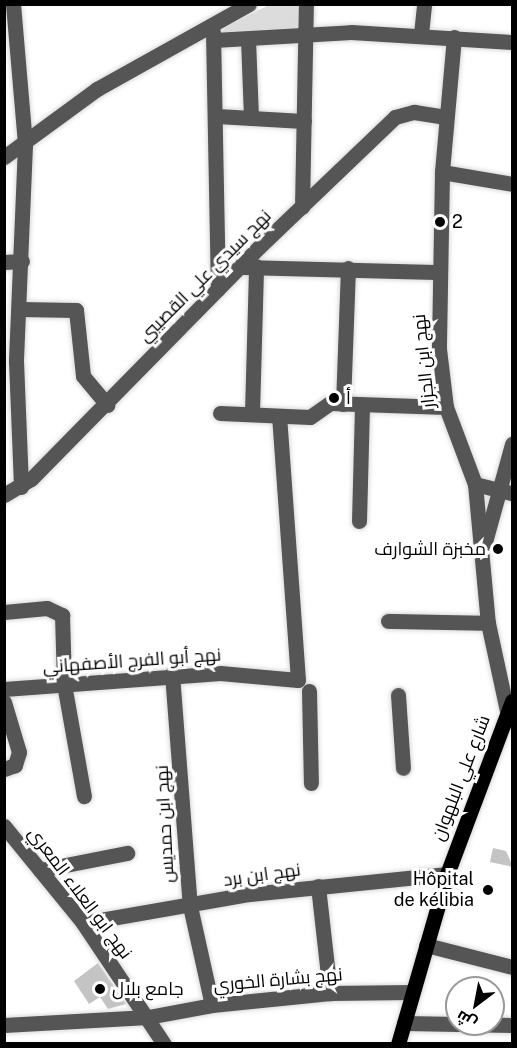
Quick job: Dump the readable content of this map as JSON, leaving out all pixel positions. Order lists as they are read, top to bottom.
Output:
{
  "streets": {
    "main road": ["شارع علي البلهوان"],
    "street": [
      "نهج سيدي علي القصيبي",
      "نهج ابن الجزار",
      "نهج أبو الفرج الأصفهاني",
      "نهج ابن حمديس",
      "نهج ابن برد",
      "نهج ابو العلاء المعري",
      "نهج بشارة الخوري"
    ]
  },
  "crossings": [
    ["نهج سيدي علي القصيبي", "نهج ابن الجزار"],
    ["نهج ابن الجزار", "شارع علي البلهوان"],
    ["نهج أبو الفرج الأصفهاني", "نهج ابن حمديس"],
    ["شارع علي البلهوان", "نهج ابن برد"],
    ["شارع علي البلهوان", "نهج بشارة الخوري"],
    ["نهج ابن حمديس", "نهج ابن برد"],
    ["نهج ابن حمديس", "نهج بشارة الخوري"],
    ["نهج ابن برد", "نهج ابو العلاء المعري"],
    ["نهج ابو العلاء المعري", "نهج بشارة الخوري"]
  ],
  "places": [
    "2",
    "أ",
    "مخبزة الشوارف",
    "Hôpital de kélibia",
    "جامع بلال"
  ],
  "north": "bottom left"
}
